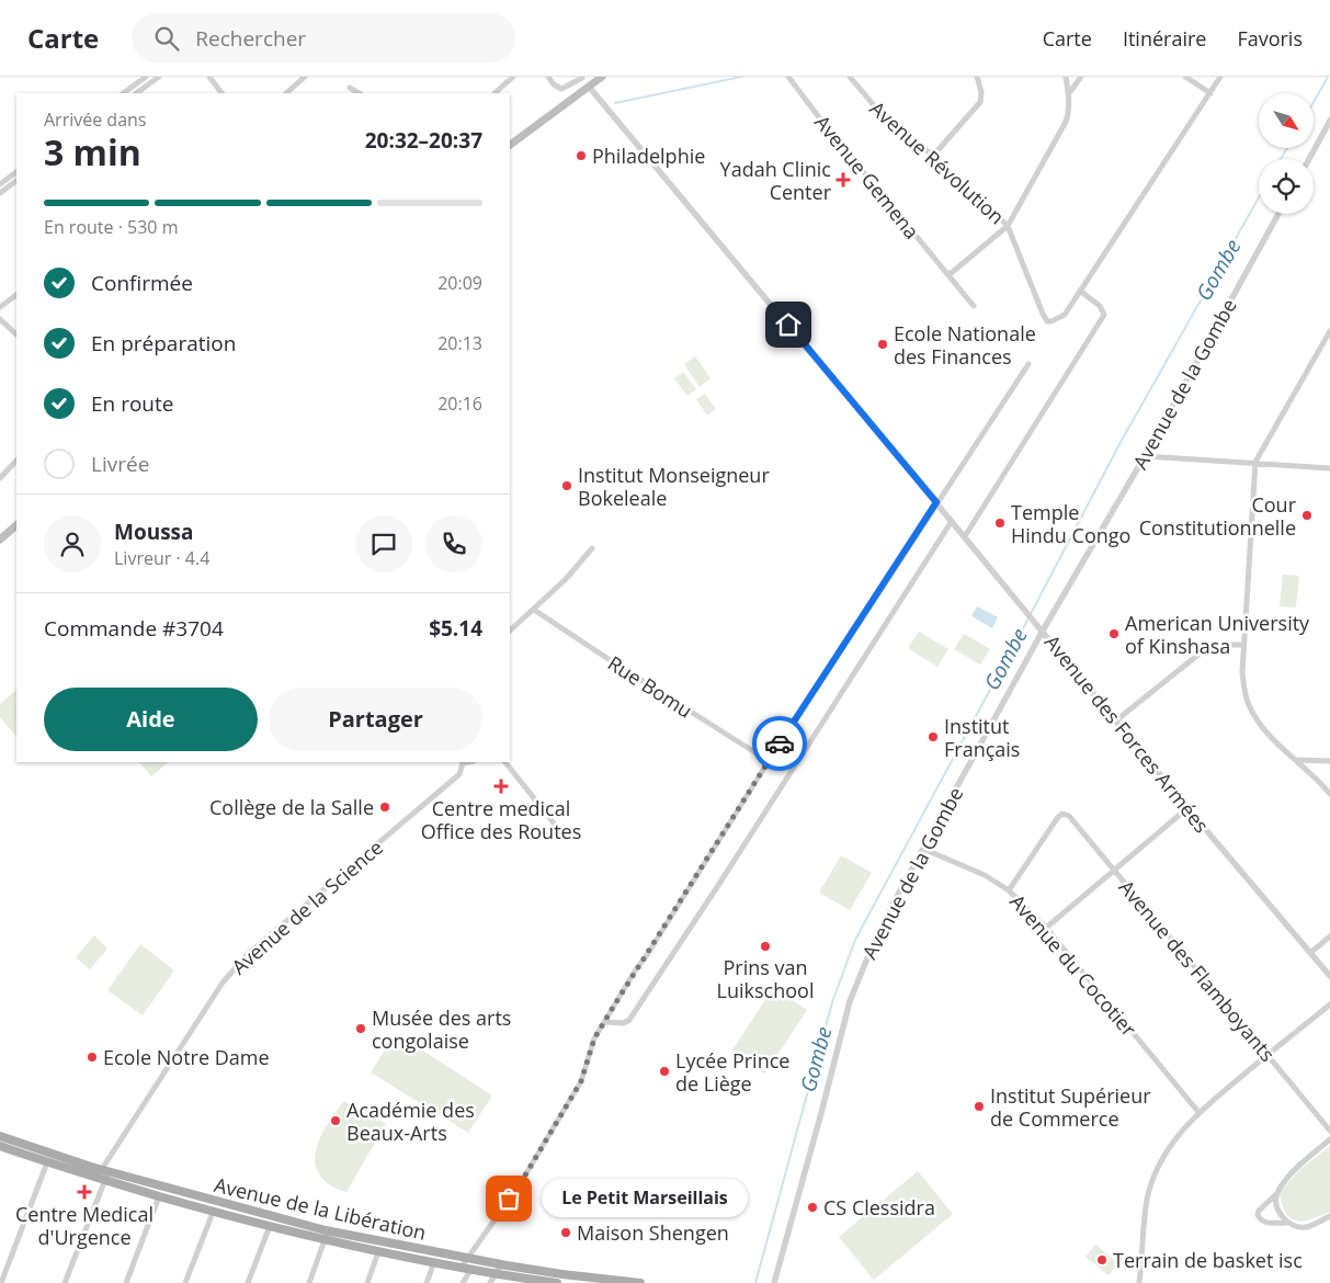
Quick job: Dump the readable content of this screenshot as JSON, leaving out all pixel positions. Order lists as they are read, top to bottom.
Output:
{
  "streets": {
    "main road": ["Avenue de la Libération"],
    "street": [
      "Avenue Révolution",
      "Avenue Gemena",
      "Avenue de la Gombe",
      "Rue Bomu",
      "Avenue des Forces Armées",
      "Avenue de la Science",
      "Avenue du Cocotier",
      "Avenue des Flamboyants"
    ]
  },
  "crossings": [
    ["Avenue de la Gombe", "Avenue des Forces Armées"],
    ["Avenue de la Gombe", "Avenue du Cocotier"],
    ["Avenue de la Science", "Avenue de la Libération"],
    ["Avenue du Cocotier", "Avenue des Flamboyants"]
  ],
  "water": ["Gombe"],
  "places": {
    "other": [
      "Philadelphie",
      "Ecole Nationale des Finances",
      "Institut Monseigneur Bokeleale",
      "Cour Constitutionnelle",
      "Temple Hindu Congo",
      "American University of Kinshasa",
      "Institut Français",
      "Collège de la Salle",
      "Prins van Luikschool",
      "Musée des arts congolaise",
      "Ecole Notre Dame",
      "Lycée Prince de Liège",
      "Institut Supérieur de Commerce",
      "Académie des Beaux-Arts",
      "Le Petit Marseillais",
      "CS Clessidra",
      "Maison Shengen",
      "Terrain de basket isc"
    ],
    "health": ["Yadah Clinic Center", "Centre medical Office des Routes", "Centre Medical d'Urgence"]
  },
  "north": "bottom right",
  "page": {
    "header": "Carte",
    "search": "Rechercher",
    "nav": ["Carte", "Itinéraire", "Favoris"],
    "heading": ["3 min", "Arrivée dans", "20:32–20:37"],
    "panel": [
      "Moussa",
      "Livreur · 4.4",
      "Commande #3704",
      "$5.14"
    ],
    "bar": "En route · 530 m",
    "list": [
      ["Confirmée", "20:09"],
      ["En préparation", "20:13"],
      ["En route", "20:16"],
      "Livrée"
    ],
    "buttons": ["Aide", "Partager"],
    "bubble": "Le Petit Marseillais"
  }
}
